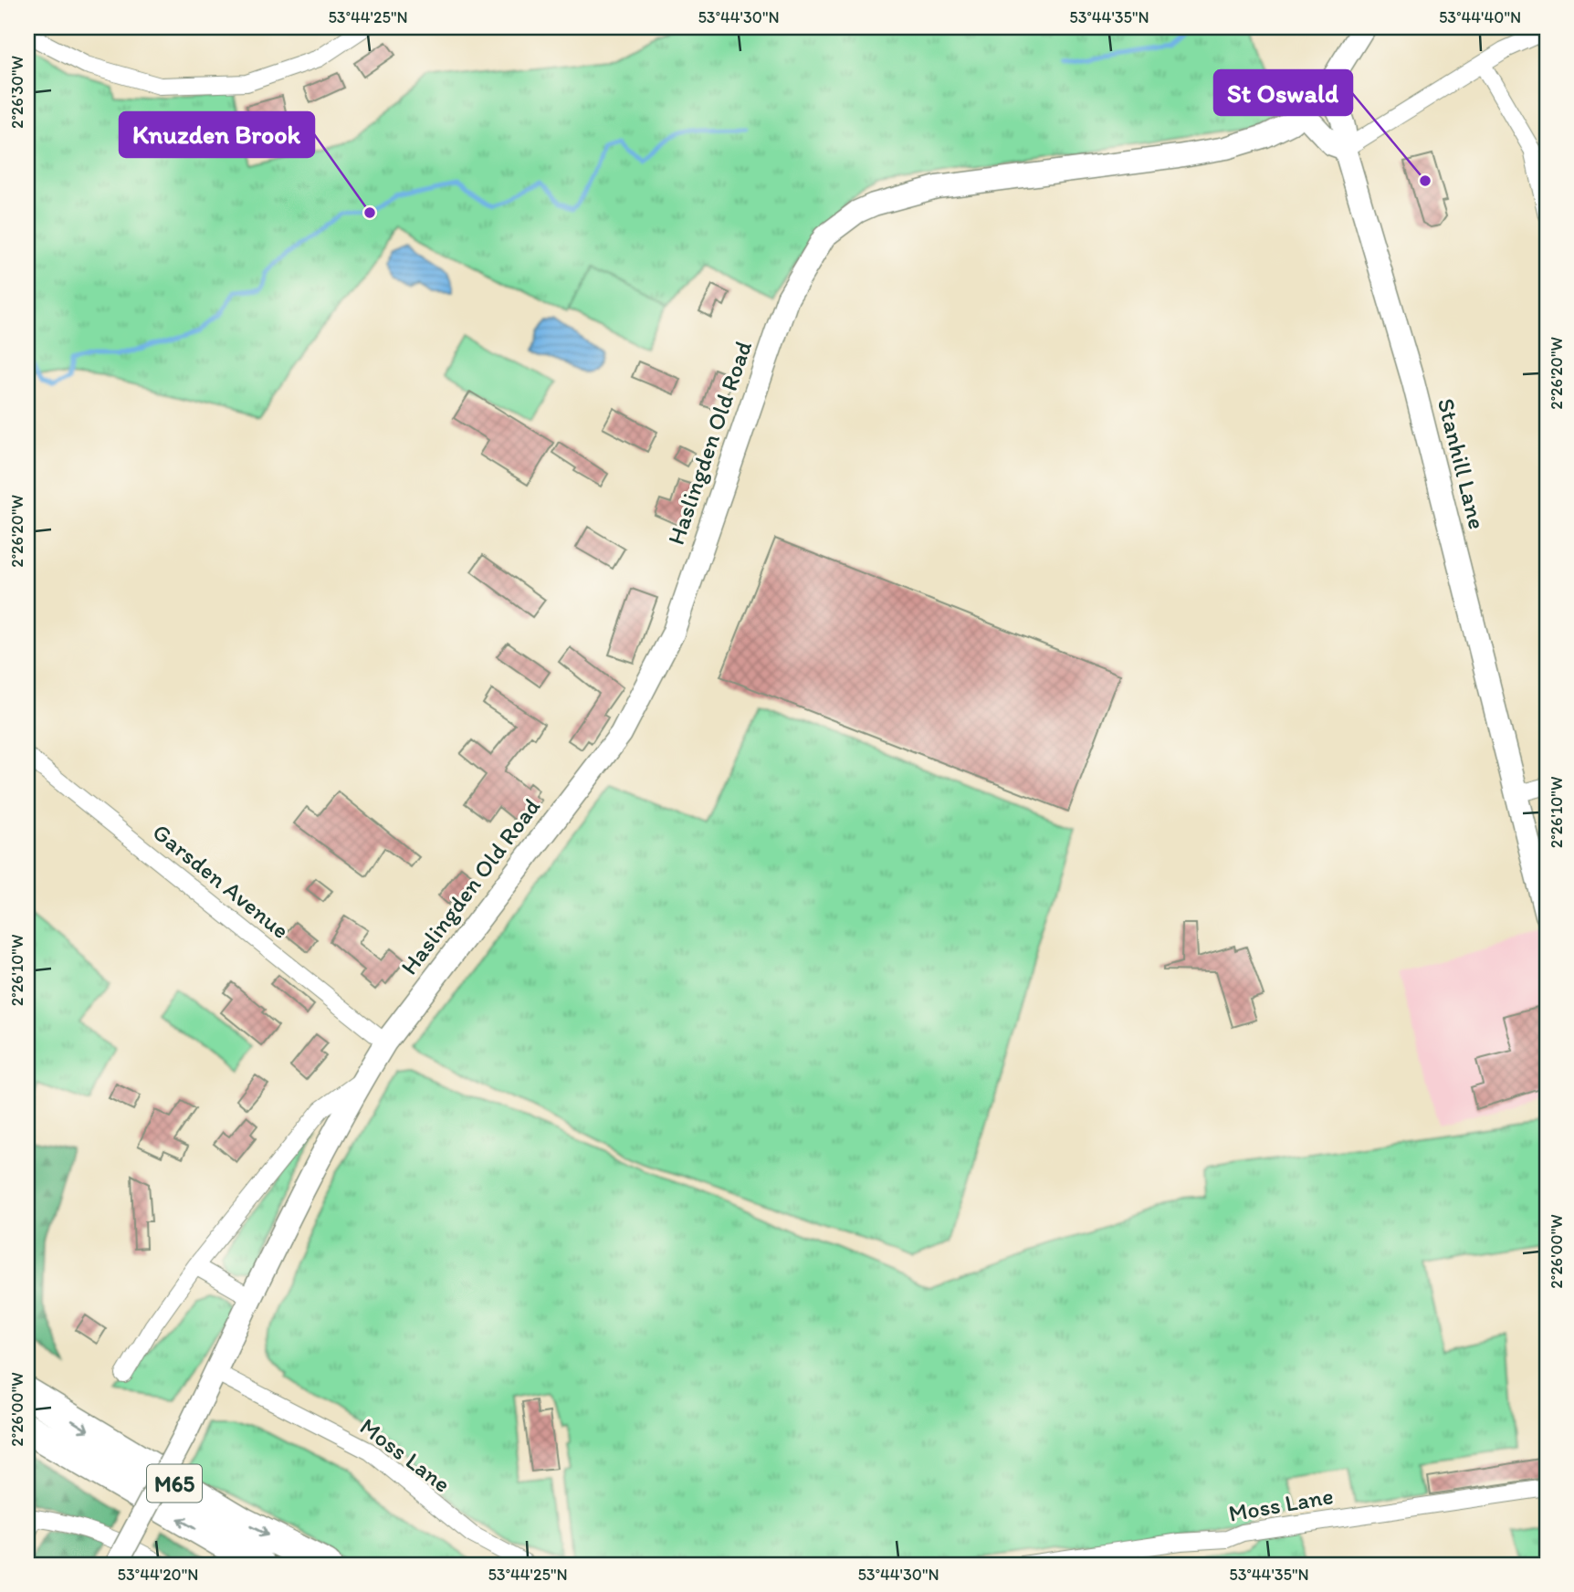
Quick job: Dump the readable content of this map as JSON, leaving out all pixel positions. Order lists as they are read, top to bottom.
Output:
{
  "streets": {
    "highway": ["M65"],
    "main road": ["Haslingden Old Road", "Stanhill Lane"],
    "street": ["Garsden Avenue", "Moss Lane"]
  },
  "crossings": [
    ["Haslingden Old Road", "Stanhill Lane"],
    ["Haslingden Old Road", "Garsden Avenue"],
    ["Haslingden Old Road", "Moss Lane"]
  ],
  "places": ["St Oswald", "Knuzden Brook"],
  "coordinates": [
    "53°44'25\"N",
    "53°44'30\"N",
    "53°44'35\"N",
    "53°44'40\"N",
    "2°26'30\"W",
    "2°26'20\"W",
    "2°26'10\"W",
    "2°26'00\"W",
    "53°44'20\"N"
  ]
}
